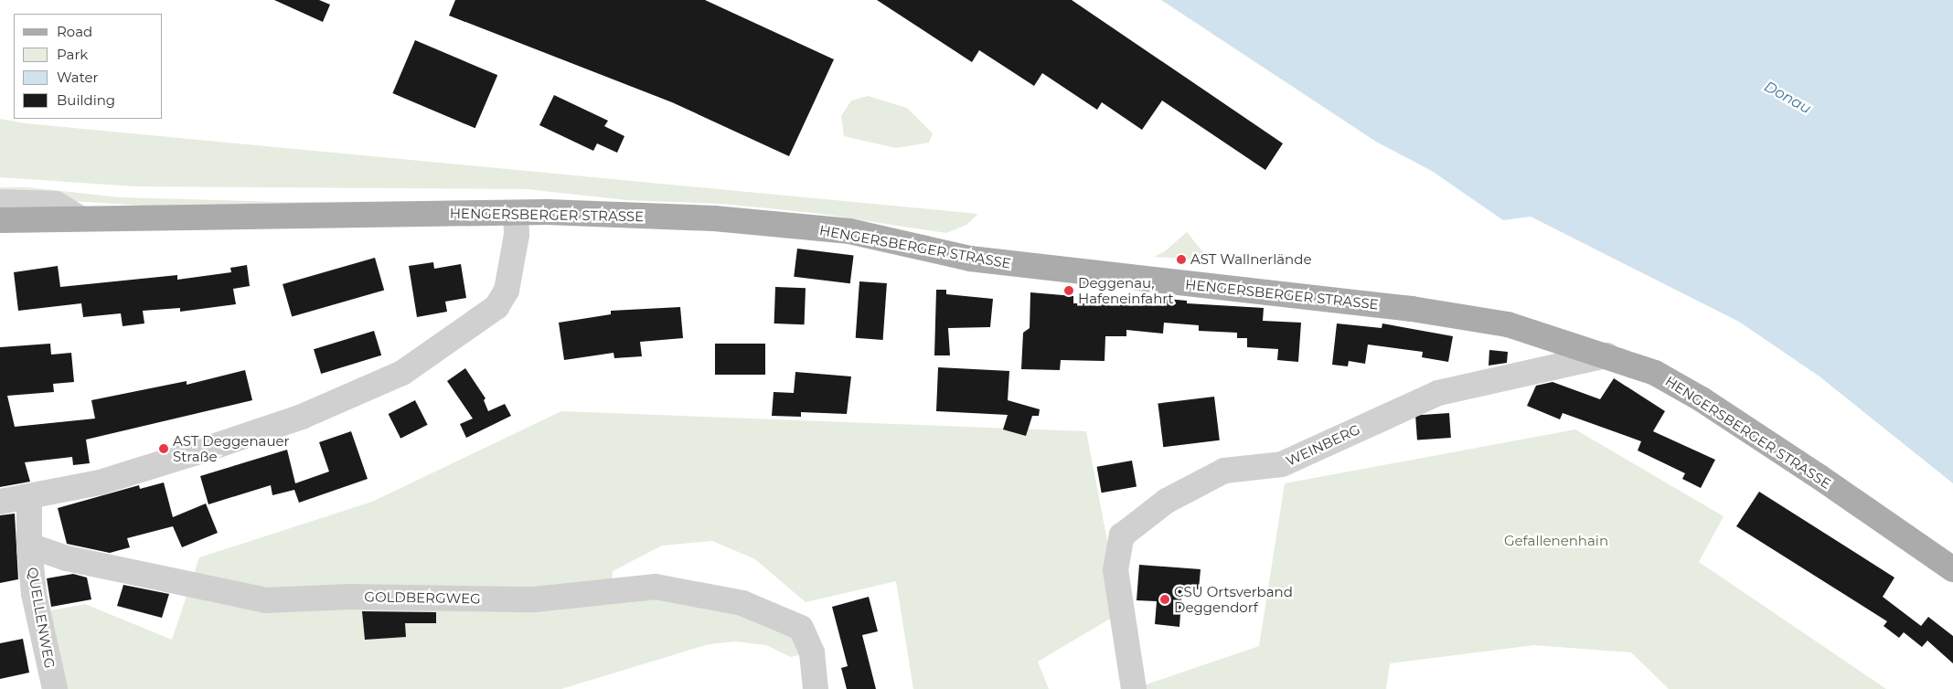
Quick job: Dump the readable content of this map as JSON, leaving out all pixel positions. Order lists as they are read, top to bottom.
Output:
{
  "streets": {
    "main road": ["HENGERSBERGER STRASSE"],
    "street": ["WEINBERG", "GOLDBERGWEG", "QUELLENWEG"]
  },
  "crossings": [
    ["HENGERSBERGER STRASSE", "WEINBERG"],
    ["GOLDBERGWEG", "QUELLENWEG"]
  ],
  "water": ["Donau"],
  "parks": ["Gefallenenhain"],
  "places": [
    "AST Wallnerlände",
    "Deggenau, Hafeneinfahrt",
    "AST Deggenauer Straße",
    "CSU Ortsverband Deggendorf"
  ],
  "legend": [
    "Road",
    "Park",
    "Water",
    "Building"
  ]
}
